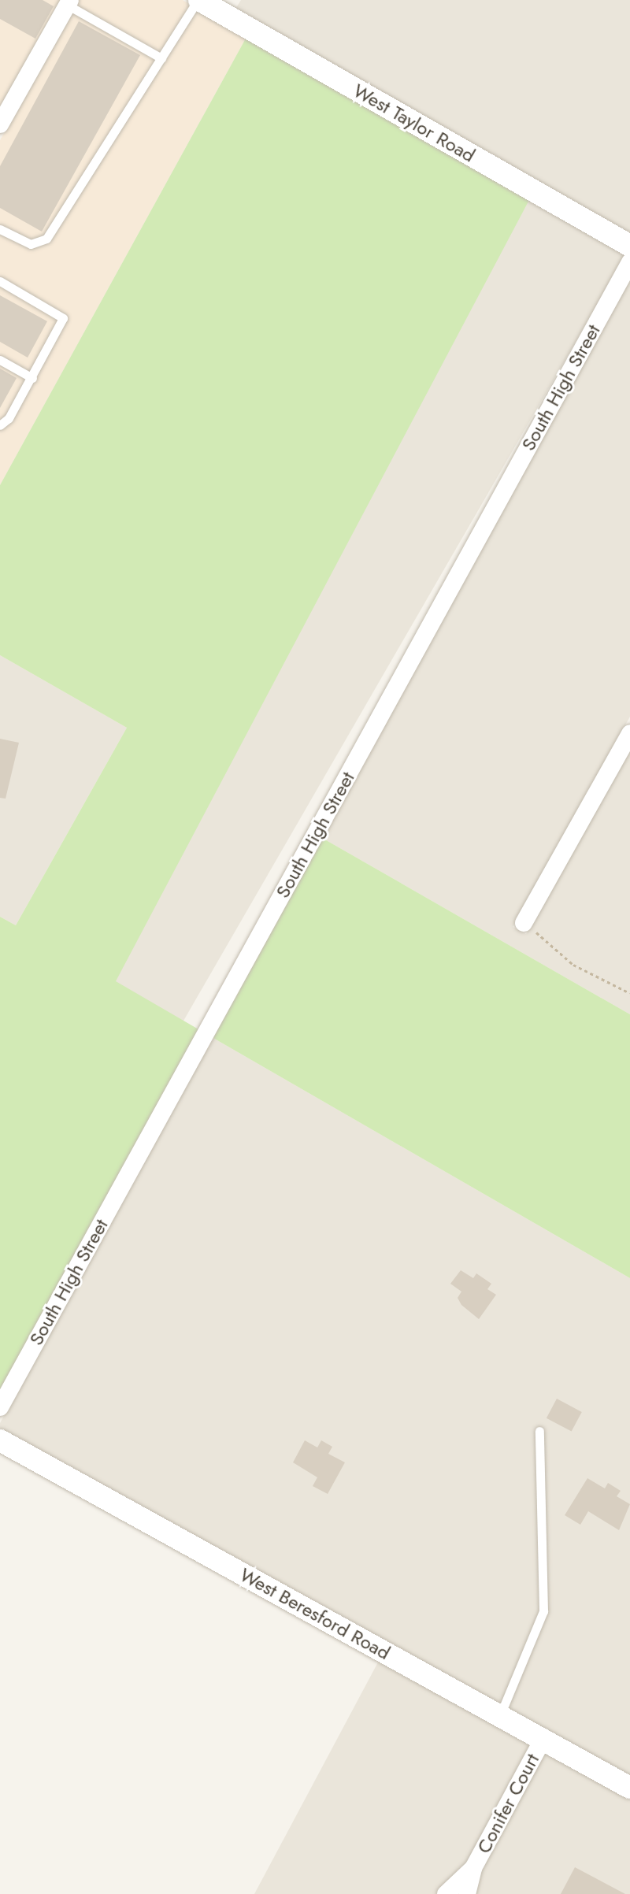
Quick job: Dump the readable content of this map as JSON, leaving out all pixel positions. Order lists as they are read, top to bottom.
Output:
{
  "streets": {
    "street": [
      "West Taylor Road",
      "South High Street",
      "West Beresford Road",
      "Conifer Court"
    ]
  },
  "crossings": [
    ["West Beresford Road", "Conifer Court"]
  ]
}
